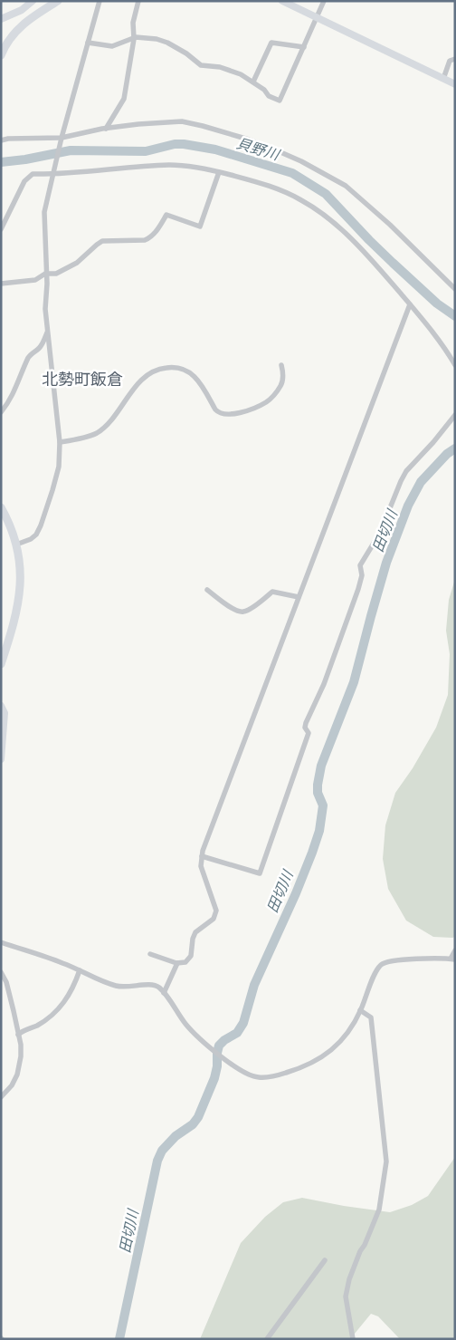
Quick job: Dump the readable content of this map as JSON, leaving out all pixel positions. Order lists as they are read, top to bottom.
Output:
{
  "districts": ["北勢町飯倉"],
  "water": ["貝野川", "田切川"]
}
